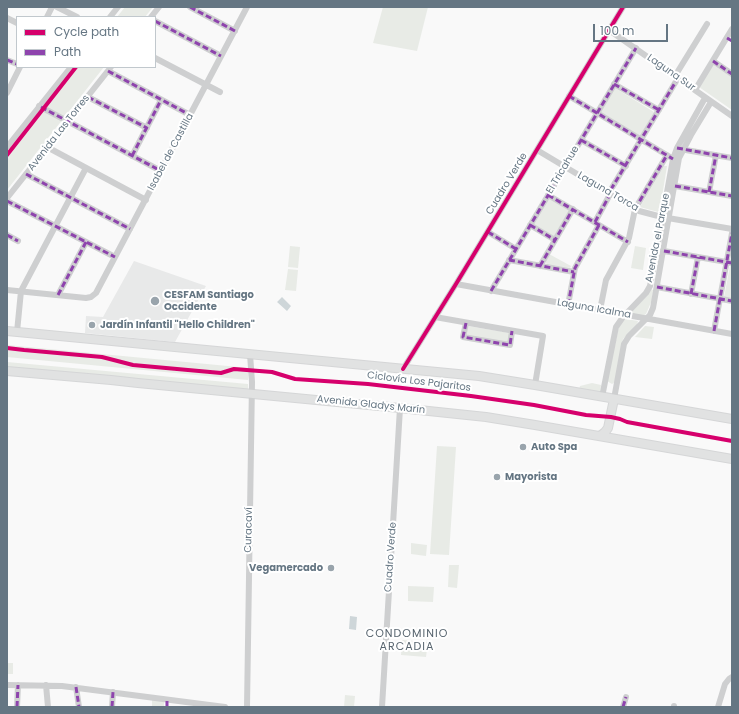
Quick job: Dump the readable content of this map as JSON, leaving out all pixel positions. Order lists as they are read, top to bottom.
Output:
{
  "streets": {
    "main road": ["Avenida Gladys Marín"],
    "street": [
      "Laguna Sur",
      "Avenida Las Torres",
      "Isabel de Castilla",
      "El Tricahue",
      "Cuadro Verde",
      "Laguna Torca",
      "Avenida el Parque",
      "Laguna Icalma",
      "Curacaví"
    ],
    "cycle path": ["Ciclovía Los Pajaritos"]
  },
  "crossings": [
    ["Laguna Sur", "El Tricahue"],
    ["Laguna Sur", "Cuadro Verde"],
    ["Laguna Sur", "Avenida el Parque"],
    ["El Tricahue", "Laguna Torca"],
    ["El Tricahue", "Laguna Icalma"],
    ["Cuadro Verde", "Laguna Torca"],
    ["Cuadro Verde", "Laguna Icalma"],
    ["Cuadro Verde", "Avenida Gladys Marín"],
    ["Laguna Torca", "Avenida el Parque"],
    ["Avenida el Parque", "Laguna Icalma"],
    ["Avenida Gladys Marín", "Curacaví"]
  ],
  "districts": ["CONDOMINIO ARCADIA"],
  "places": [
    "CESFAM Santiago Occidente",
    "Jardín Infantil \"Hello Children\"",
    "Auto Spa",
    "Mayorista",
    "Vegamercado"
  ],
  "legend": ["Cycle path", "Path"],
  "scale_bar": "100 m"
}
